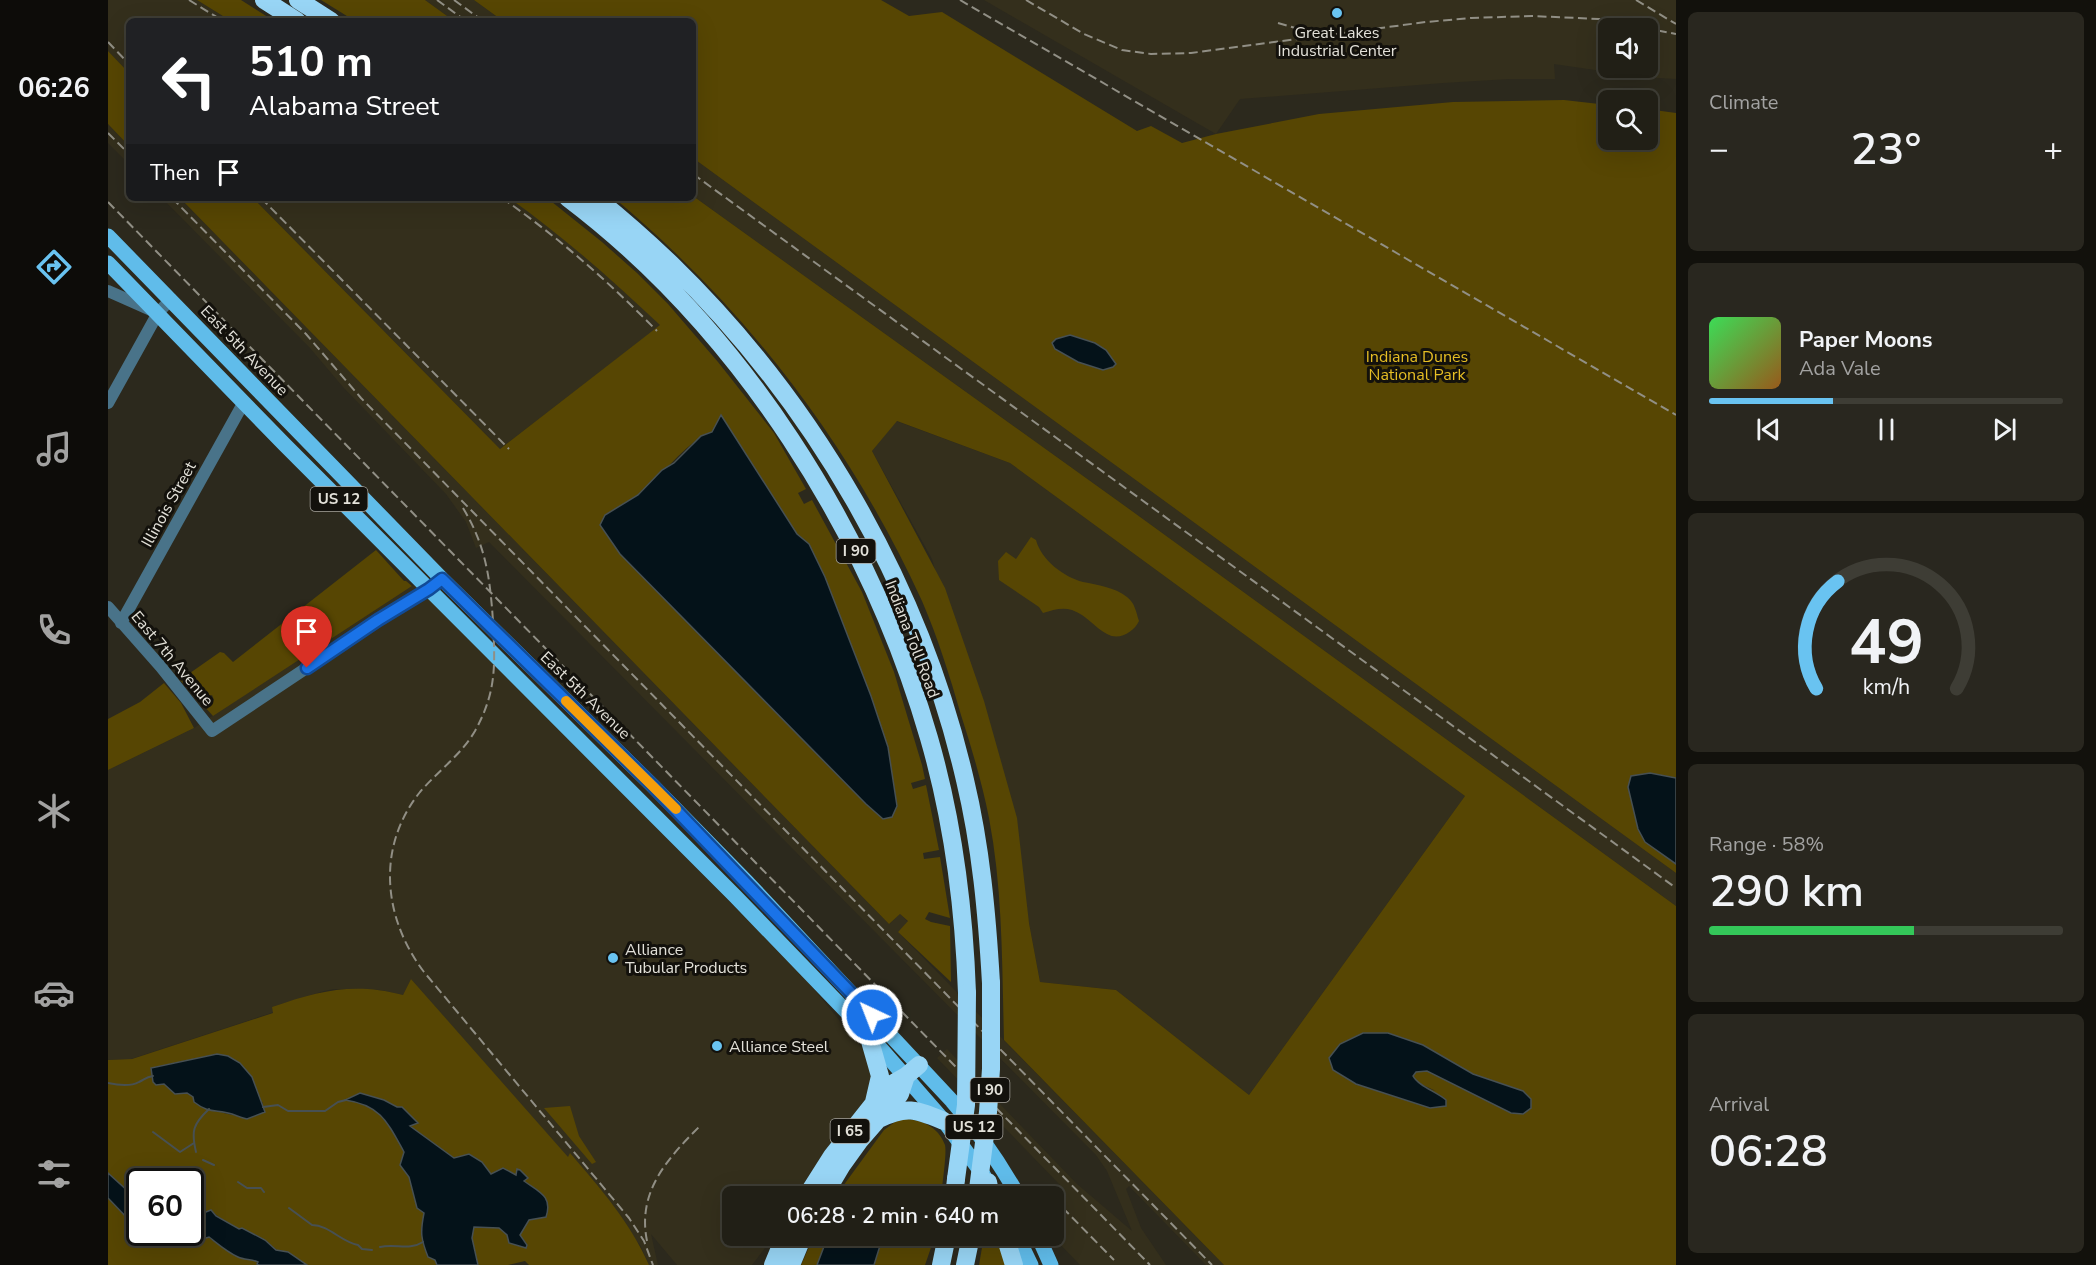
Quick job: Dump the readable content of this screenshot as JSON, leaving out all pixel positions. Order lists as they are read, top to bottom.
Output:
{
  "streets": {
    "highway": ["I 90", "Indiana Toll Road", "I 65"],
    "main road": ["East 5th Avenue", "US 12"],
    "street": ["Illinois Street", "East 7th Avenue"]
  },
  "crossings": [
    ["East 5th Avenue", "Illinois Street"],
    ["East 5th Avenue", "East 7th Avenue"],
    ["East 5th Avenue", "I 65"],
    ["Illinois Street", "East 7th Avenue"]
  ],
  "parks": ["Indiana Dunes National Park"],
  "places": ["Great Lakes Industrial Center", "Alliance Tubular Products", "Alliance Steel"],
  "page": {
    "tabs": "06:26",
    "tile": [
      "Climate",
      ["Range · 58%", "290 km"],
      ["Arrival", "06:28"]
    ],
    "turn": ["510 m", "Alabama Street"],
    "heat": ["−", "23°", "+"],
    "then": "Then",
    "song": ["Paper Moons", "Ada Vale"],
    "limit": "60",
    "trip": "06:28 · 2 min · 640 m",
    "gauge": ["49", "km/h"]
  }
}
